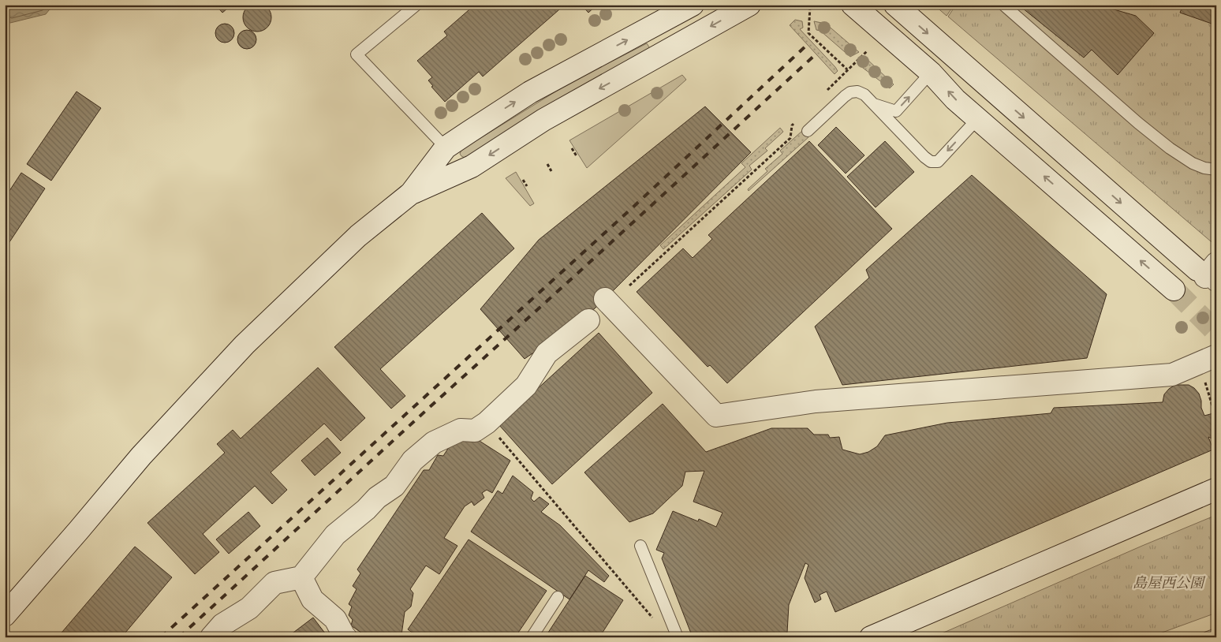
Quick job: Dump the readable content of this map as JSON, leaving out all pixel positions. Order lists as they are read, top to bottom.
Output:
{
  "parks": ["島屋西公園"]
}
